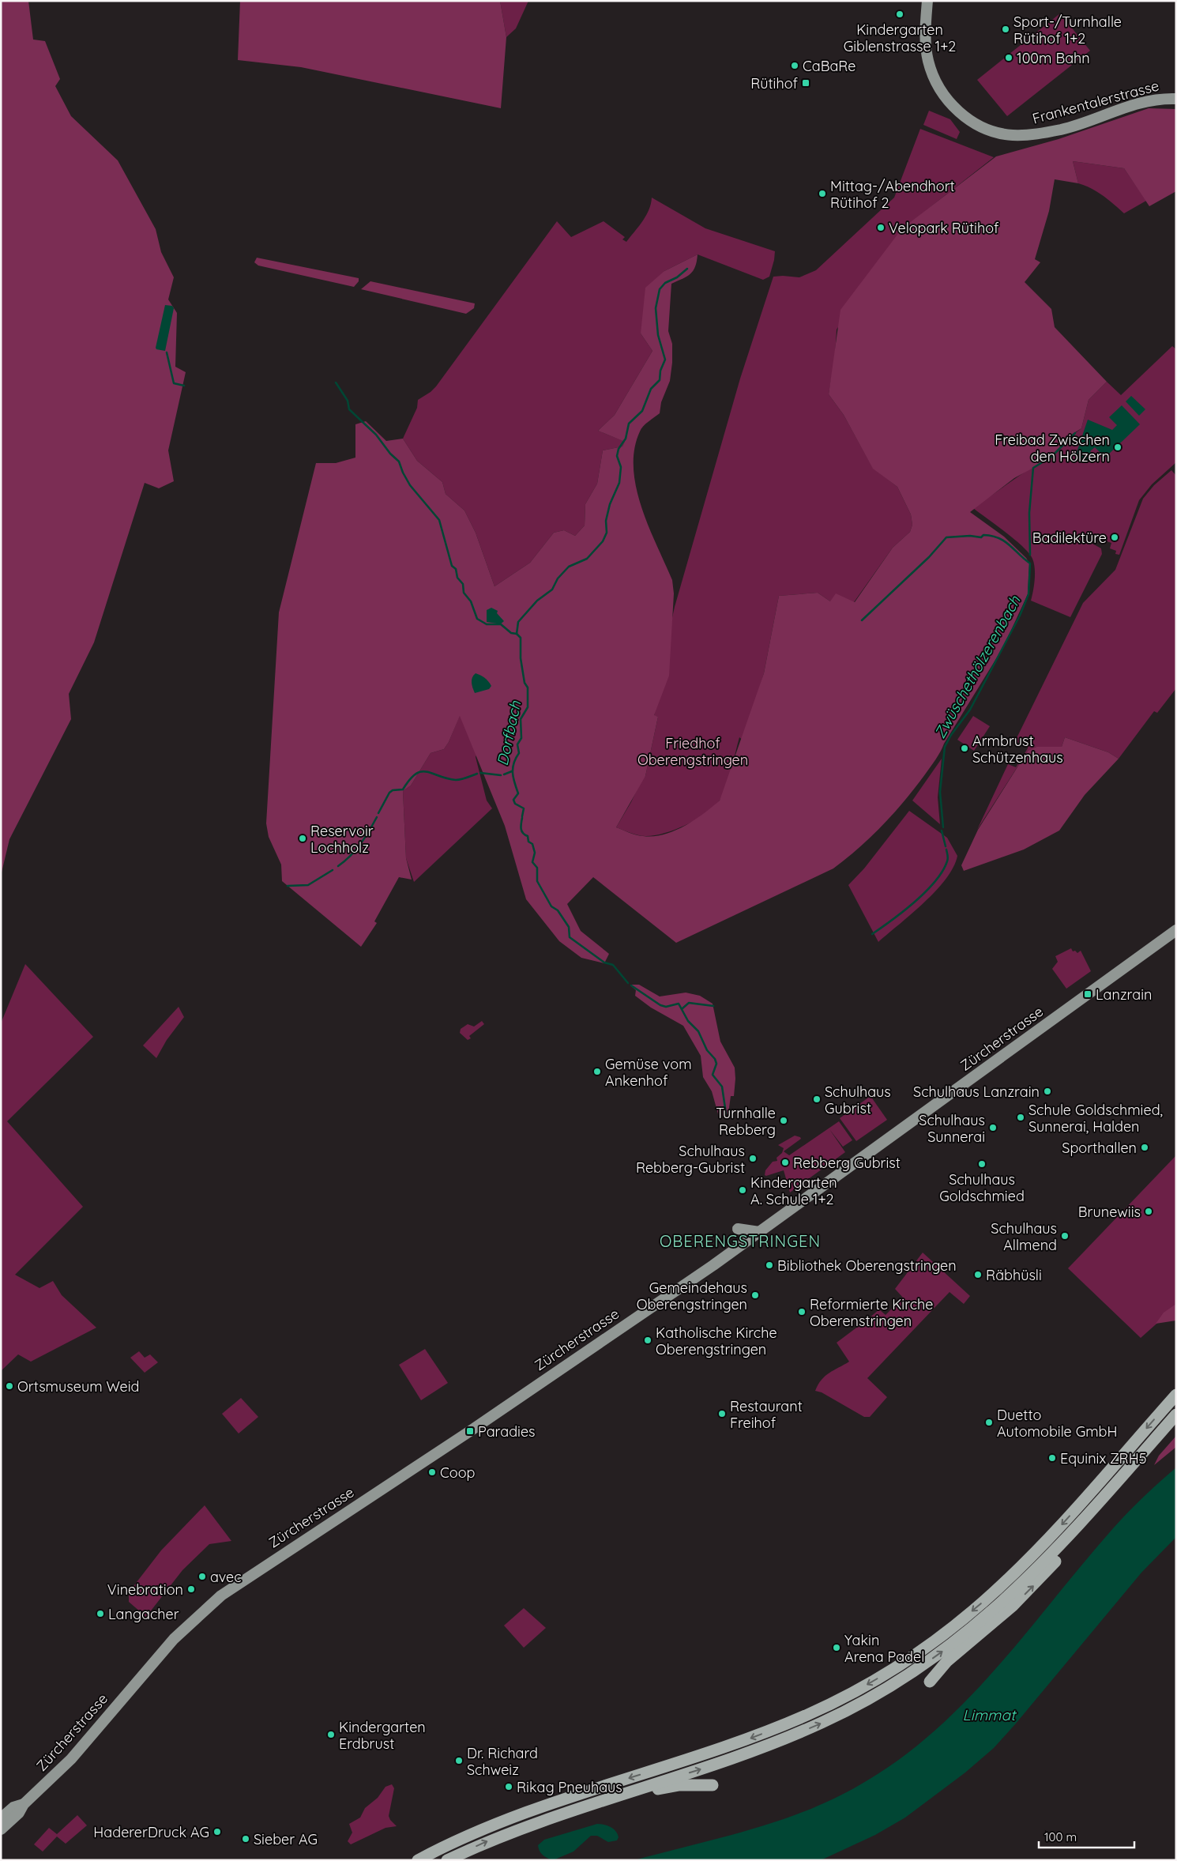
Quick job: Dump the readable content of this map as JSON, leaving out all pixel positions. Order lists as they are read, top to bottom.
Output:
{
  "streets": {
    "main road": ["Frankentalerstrasse", "Zürcherstrasse"]
  },
  "districts": ["OBERENGSTRINGEN"],
  "water": ["Zwüschethölzerenbach", "Dorfbach", "Limmat"],
  "parks": ["Friedhof Oberengstringen"],
  "places": {
    "other": [
      "Kindergarten Giblenstrasse 1+2",
      "Sport-/Turnhalle Rütihof 1+2",
      "100m Bahn",
      "CaBaRe",
      "Mittag-/Abendhort Rütihof 2",
      "Velopark Rütihof",
      "Freibad Zwischen den Hölzern",
      "Badilektüre",
      "Armbrust Schützenhaus",
      "Reservoir Lochholz",
      "Gemüse vom Ankenhof",
      "Schulhaus Lanzrain",
      "Schulhaus Gubrist",
      "Schule Goldschmied, Sunnerai, Halden",
      "Turnhalle Rebberg",
      "Schulhaus Sunnerai",
      "Sporthallen",
      "Schulhaus Rebberg-Gubrist",
      "Rebberg Gubrist",
      "Schulhaus Goldschmied",
      "Kindergarten A. Schule 1+2",
      "Brunewiis",
      "Schulhaus Allmend",
      "Bibliothek Oberengstringen",
      "Räbhüsli",
      "Gemeindehaus Oberengstringen",
      "Reformierte Kirche Oberenstringen",
      "Katholische Kirche Oberengstringen",
      "Ortsmuseum Weid",
      "Restaurant Freihof",
      "Duetto Automobile GmbH",
      "Equinix ZRH5",
      "Coop",
      "avec",
      "Vinebration",
      "Langacher",
      "Yakin Arena Padel",
      "Kindergarten Erdbrust",
      "Dr. Richard Schweiz",
      "Rikag Pneuhaus",
      "HadererDruck AG",
      "Sieber AG"
    ],
    "transit": ["Rütihof", "Lanzrain", "Paradies"]
  },
  "scale_bar": "100 m"
}
